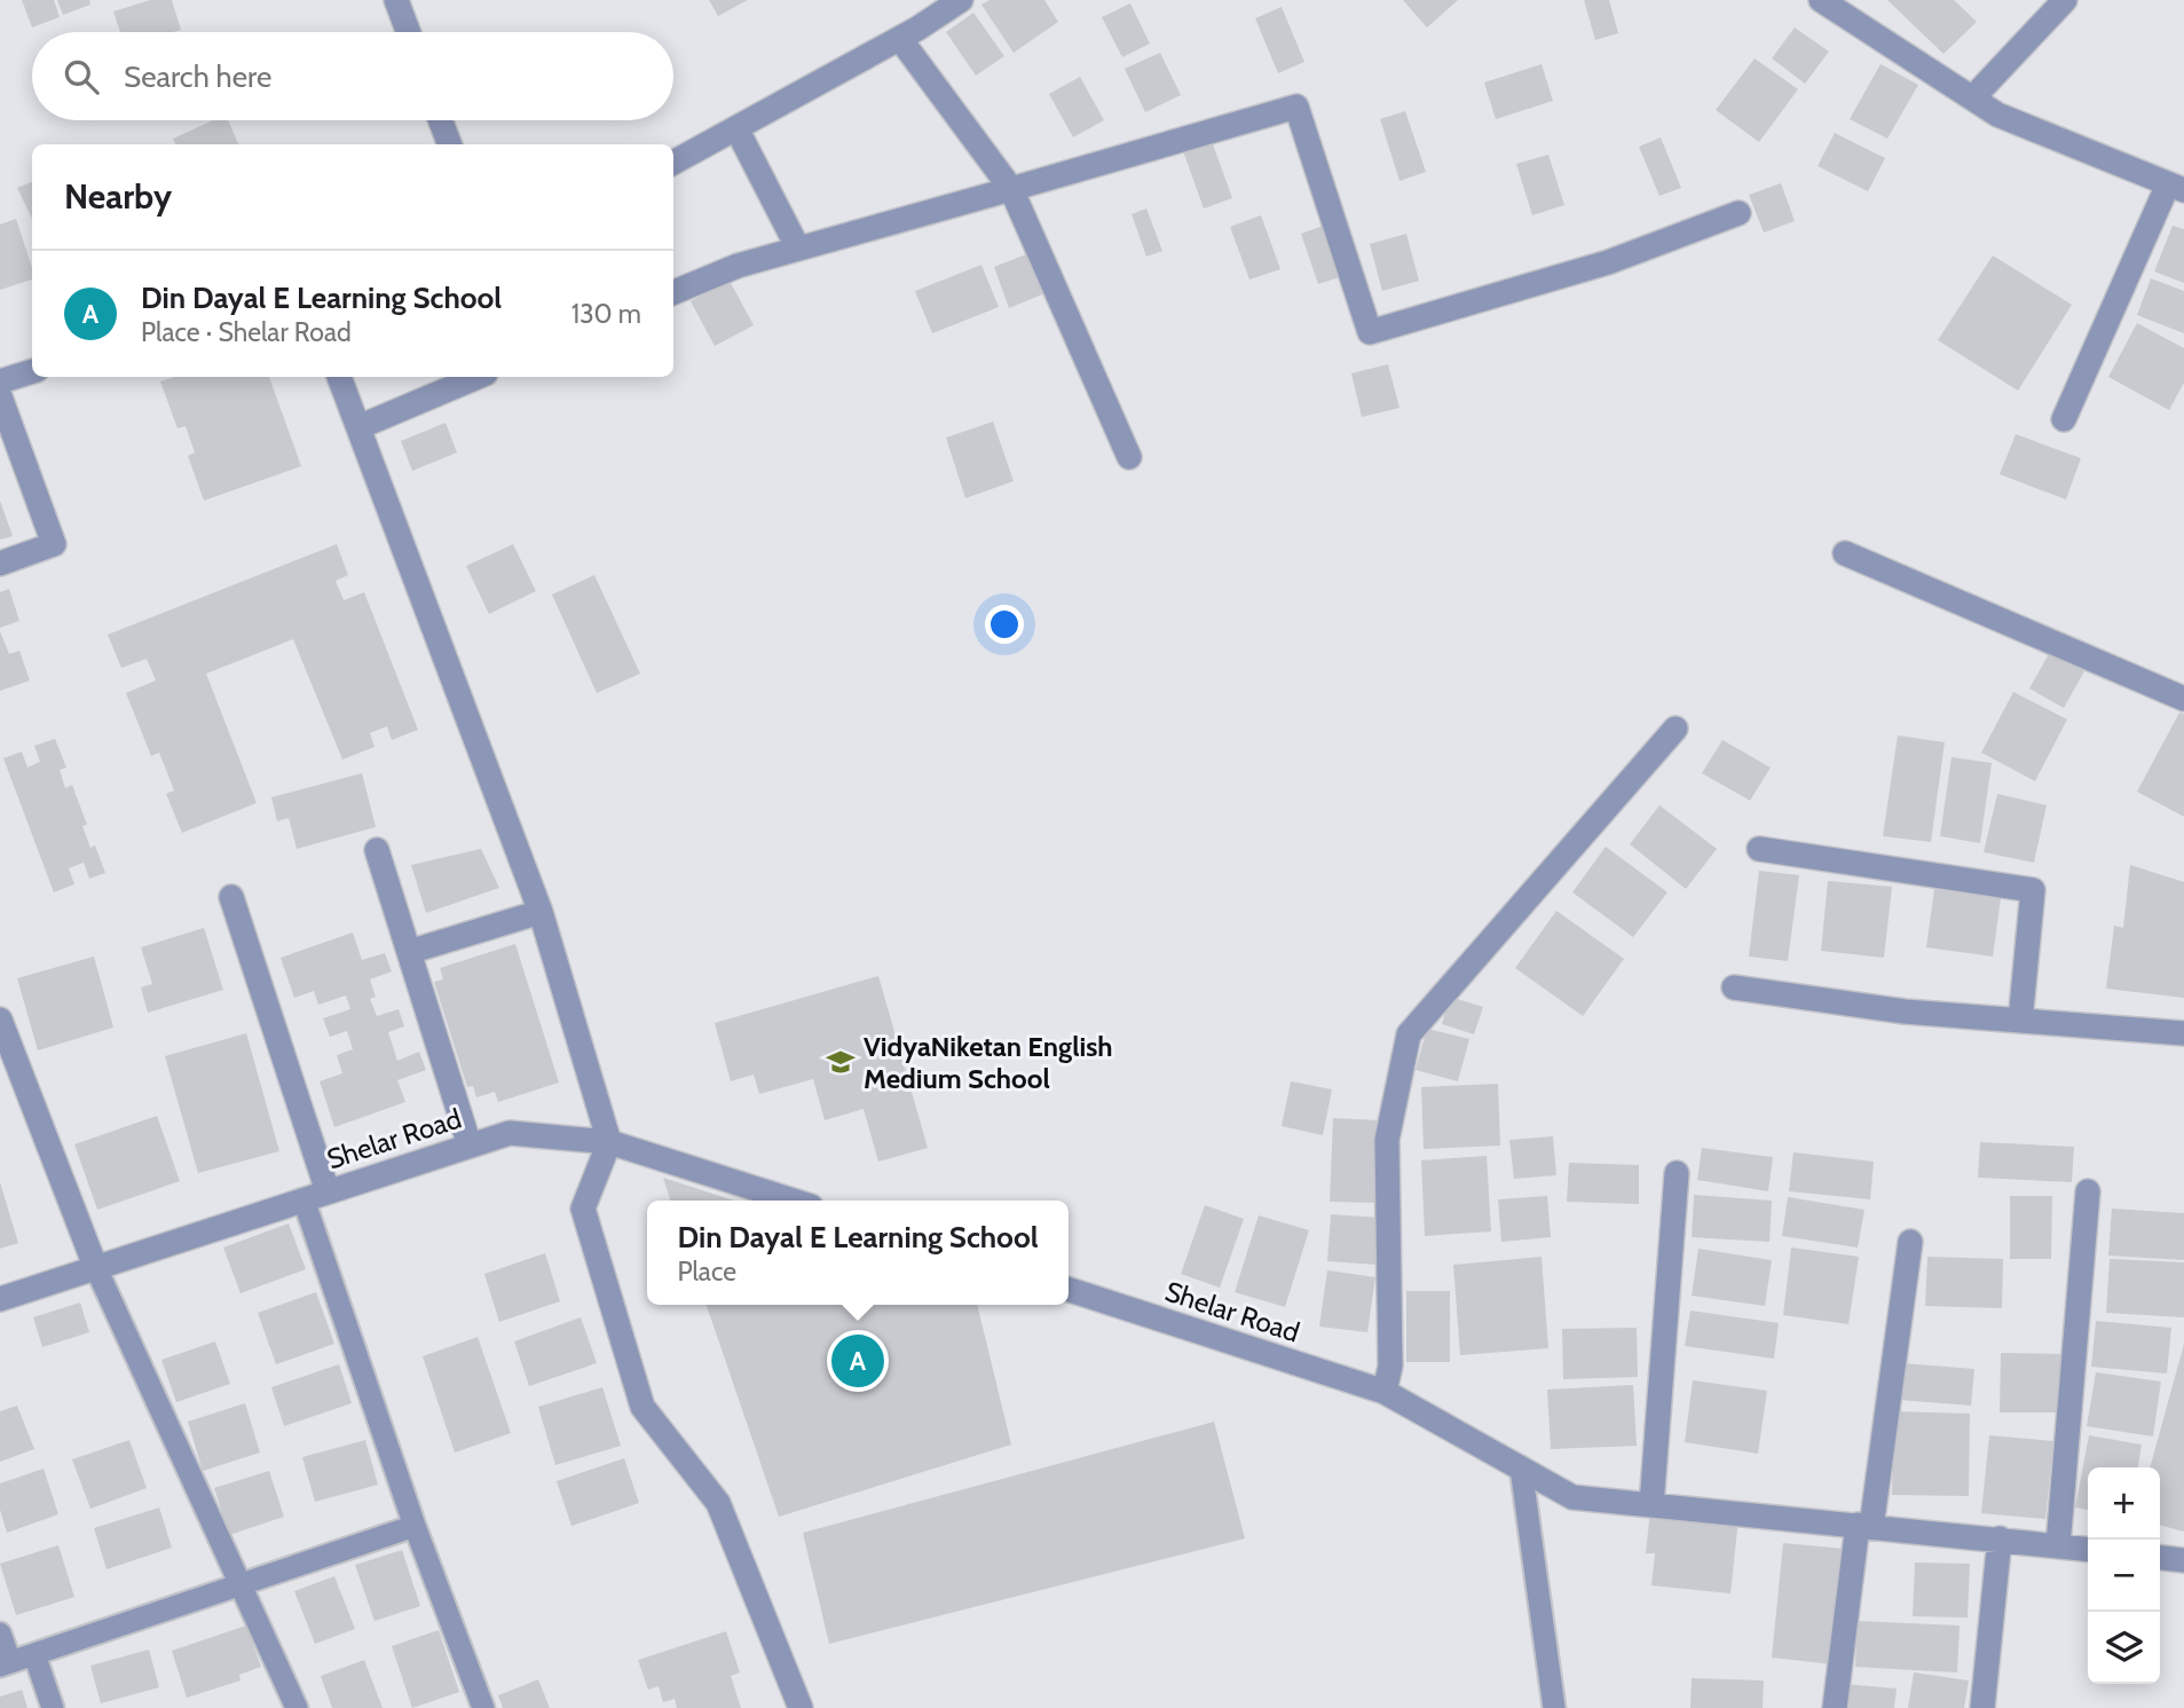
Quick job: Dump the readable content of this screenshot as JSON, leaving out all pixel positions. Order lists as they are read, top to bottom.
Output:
{
  "streets": {
    "street": ["Shelar Road"]
  },
  "places": {
    "school or university": ["VidyaNiketan English Medium School"]
  },
  "page": {
    "search": "Search here",
    "heading": "Nearby",
    "list": [
      {
        "mark": "A",
        "name": "Din Dayal E Learning School",
        "note": "Place · Shelar Road",
        "value": "130 m"
      }
    ],
    "popup": ["Din Dayal E Learning School", "Place"],
    "pins": "A",
    "map_buttons": ["+", "−"]
  }
}
